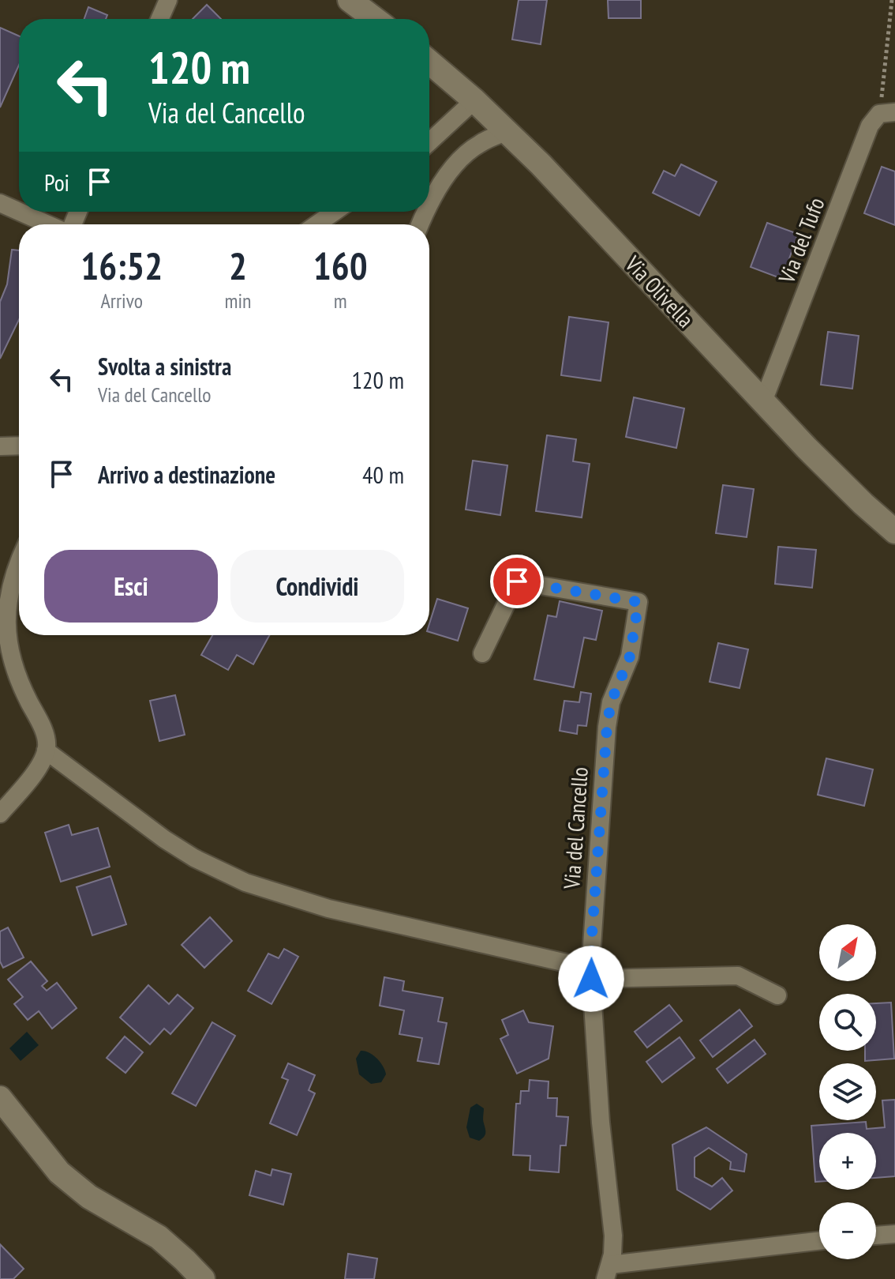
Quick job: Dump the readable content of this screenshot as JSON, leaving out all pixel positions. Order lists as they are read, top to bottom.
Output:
{
  "streets": {
    "main road": ["Via Olivella"],
    "street": ["Via del Tufo", "Via del Cancello"]
  },
  "crossings": [
    ["Via del Tufo", "Via Olivella"]
  ],
  "north": "top right",
  "page": {
    "turn": ["120 m", "Via del Cancello"],
    "then": "Poi",
    "eta": [
      "16:52",
      "Arrivo",
      "2",
      "min",
      "160",
      "m"
    ],
    "list": [
      {
        "name": "Svolta a sinistra",
        "note": "Via del Cancello",
        "value": "120 m"
      },
      {
        "name": "Arrivo a destinazione",
        "value": "40 m"
      }
    ],
    "buttons": ["Esci", "Condividi"],
    "map_buttons": ["+", "−"]
  }
}
